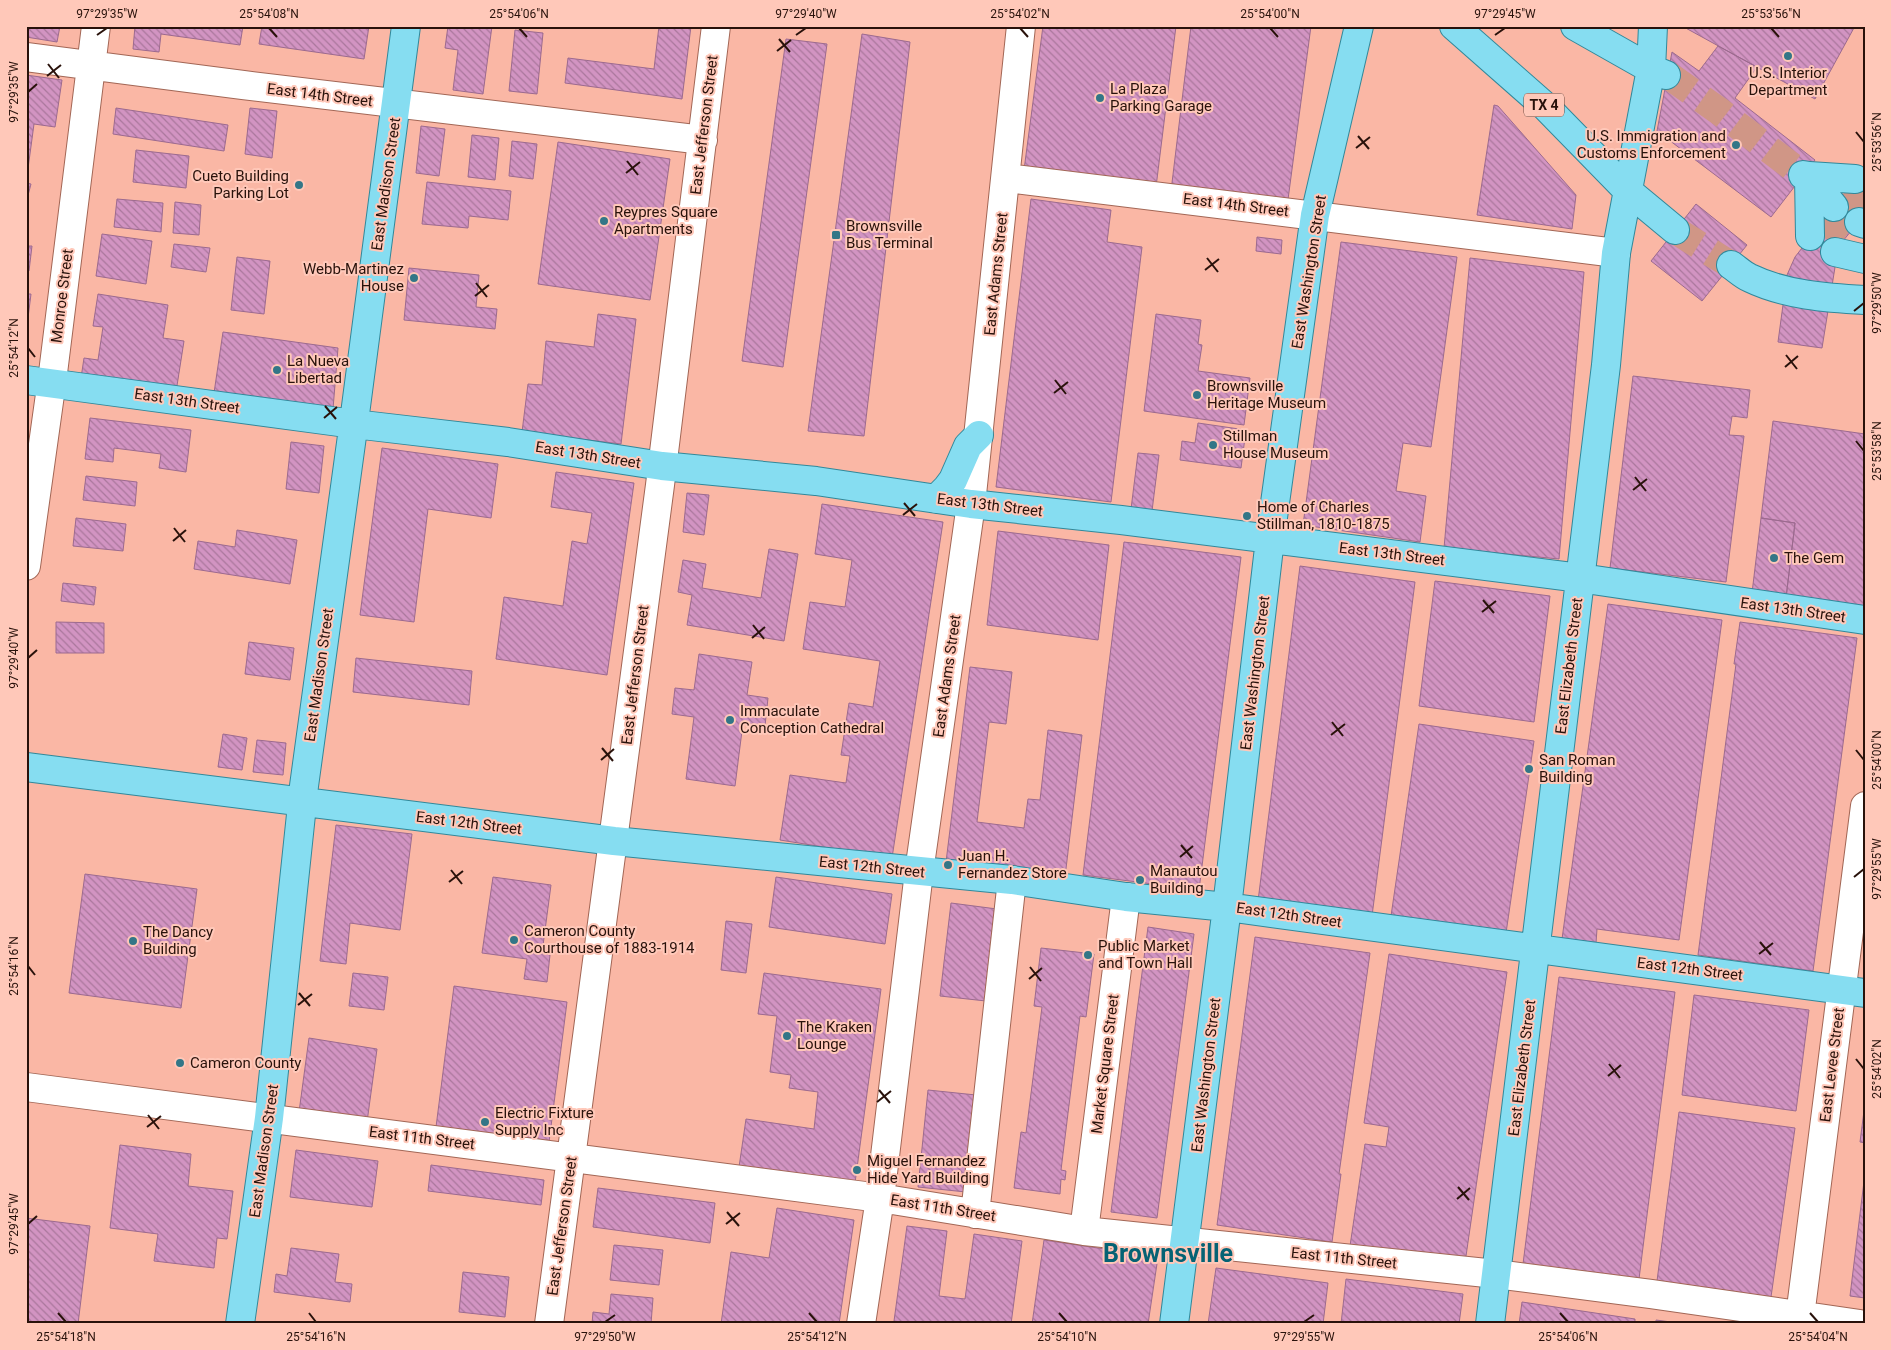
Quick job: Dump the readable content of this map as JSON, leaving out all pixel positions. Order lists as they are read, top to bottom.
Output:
{
  "streets": {
    "main road": [
      "TX 4",
      "East Madison Street",
      "East Washington Street",
      "East 13th Street",
      "East Elizabeth Street",
      "East 12th Street"
    ],
    "street": [
      "East 14th Street",
      "East Jefferson Street",
      "East Adams Street",
      "Monroe Street",
      "Market Square Street",
      "East Levee Street",
      "East 11th Street"
    ]
  },
  "crossings": [
    ["East 14th Street", "East Jefferson Street"],
    ["East 14th Street", "East Madison Street"],
    ["East 14th Street", "East Washington Street"],
    ["East 14th Street", "East Adams Street"],
    ["East 14th Street", "Monroe Street"],
    ["East 14th Street", "East Elizabeth Street"],
    ["TX 4", "East Elizabeth Street"],
    ["East Jefferson Street", "East 13th Street"],
    ["East Jefferson Street", "East 12th Street"],
    ["East Jefferson Street", "East 11th Street"],
    ["East Madison Street", "East 13th Street"],
    ["East Madison Street", "East 12th Street"],
    ["East Madison Street", "East 11th Street"],
    ["East Washington Street", "East 13th Street"],
    ["East Washington Street", "East 12th Street"],
    ["East Washington Street", "East 11th Street"],
    ["East Adams Street", "East 13th Street"],
    ["East Adams Street", "East 12th Street"],
    ["East Adams Street", "East 11th Street"],
    ["Monroe Street", "East 13th Street"],
    ["East 13th Street", "East Elizabeth Street"],
    ["East Elizabeth Street", "East 12th Street"],
    ["East Elizabeth Street", "East 11th Street"],
    ["East 12th Street", "Market Square Street"],
    ["East 12th Street", "East Levee Street"],
    ["Market Square Street", "East 11th Street"],
    ["East Levee Street", "East 11th Street"]
  ],
  "districts": ["Brownsville"],
  "places": {
    "other": [
      "U.S. Interior Department",
      "La Plaza Parking Garage",
      "U.S. Immigration and Customs Enforcement",
      "Cueto Building Parking Lot",
      "Reypres Square Apartments",
      "Webb-Martinez House",
      "La Nueva Libertad",
      "Brownsville Heritage Museum",
      "Stillman House Museum",
      "Home of Charles Stillman, 1810-1875",
      "The Gem",
      "Immaculate Conception Cathedral",
      "San Roman Building",
      "Juan H. Fernandez Store",
      "Manautou Building",
      "Cameron County Courthouse of 1883-1914",
      "The Dancy Building",
      "Public Market and Town Hall",
      "The Kraken Lounge",
      "Cameron County",
      "Electric Fixture Supply Inc",
      "Miguel Fernandez Hide Yard Building"
    ],
    "transit": ["Brownsville Bus Terminal"]
  },
  "coordinates": [
    "97°29'35\"W",
    "25°54'08\"N",
    "25°54'06\"N",
    "97°29'40\"W",
    "25°54'02\"N",
    "25°54'00\"N",
    "97°29'45\"W",
    "25°53'56\"N",
    "97°29'50\"W",
    "25°54'12\"N",
    "25°53'58\"N",
    "97°29'55\"W",
    "25°54'16\"N",
    "25°54'18\"N",
    "25°54'10\"N",
    "25°54'04\"N"
  ]
}
